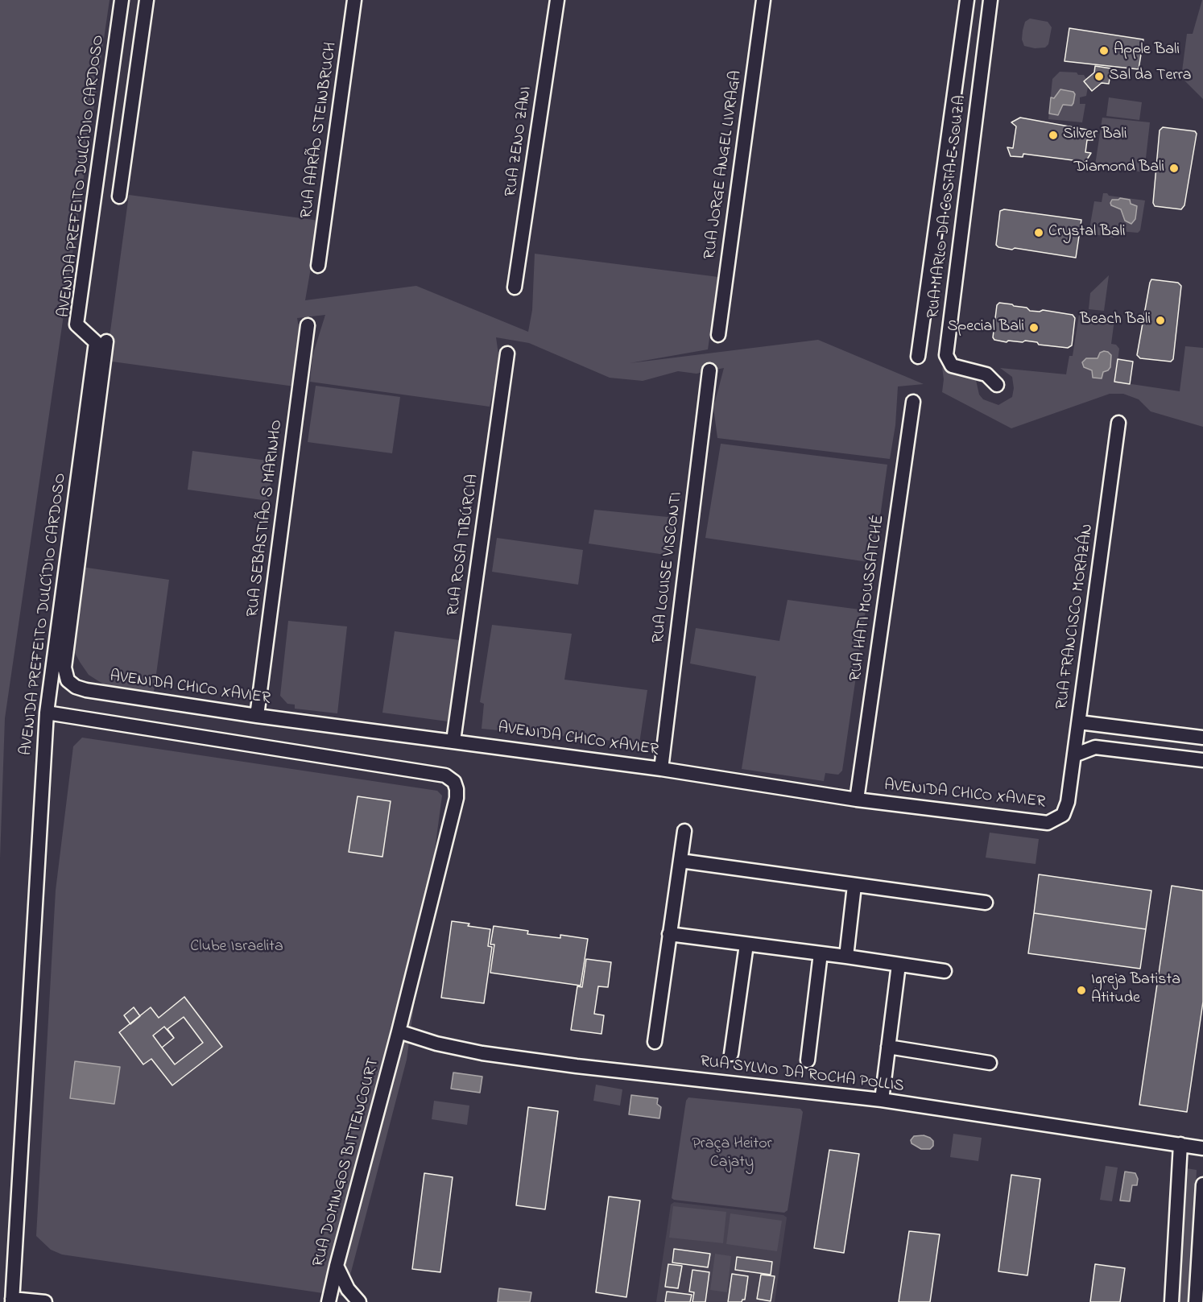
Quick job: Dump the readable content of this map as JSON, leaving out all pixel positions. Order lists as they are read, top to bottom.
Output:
{
  "streets": {
    "street": [
      "RUA AARÃO STEINBRUCH",
      "RUA ZENO ZANI",
      "RUA JORGE ANGEL LIVRAGA",
      "AVENIDA PREFEITO DULCÍDIO CARDOSO",
      "RUA MARLO DA COSTA E SOUZA",
      "RUA SEBASTIÃO S MARINHO",
      "RUA ROSA TIBÚRCIA",
      "RUA LOUISE VISCONTI",
      "RUA HATI MOUSSATCHÉ",
      "RUA FRANCISCO MORAZÁN",
      "AVENIDA CHICO XAVIER",
      "RUA SYLVIO DA ROCHA POLLIS",
      "RUA DOMINGOS BITTENCOURT"
    ]
  },
  "crossings": [
    ["AVENIDA PREFEITO DULCÍDIO CARDOSO", "AVENIDA CHICO XAVIER"],
    ["RUA SEBASTIÃO S MARINHO", "AVENIDA CHICO XAVIER"],
    ["RUA ROSA TIBÚRCIA", "AVENIDA CHICO XAVIER"],
    ["RUA LOUISE VISCONTI", "AVENIDA CHICO XAVIER"],
    ["RUA HATI MOUSSATCHÉ", "AVENIDA CHICO XAVIER"],
    ["RUA FRANCISCO MORAZÁN", "AVENIDA CHICO XAVIER"],
    ["RUA SYLVIO DA ROCHA POLLIS", "RUA DOMINGOS BITTENCOURT"]
  ],
  "parks": ["Clube Israelita", "Praça Heitor Cajaty"],
  "places": [
    "Apple Bali",
    "Sal da Terra",
    "Silver Bali",
    "Diamond Bali",
    "Crystal Bali",
    "Beach Bali",
    "Special Bali",
    "Igreja Batista Atitude"
  ]
}
